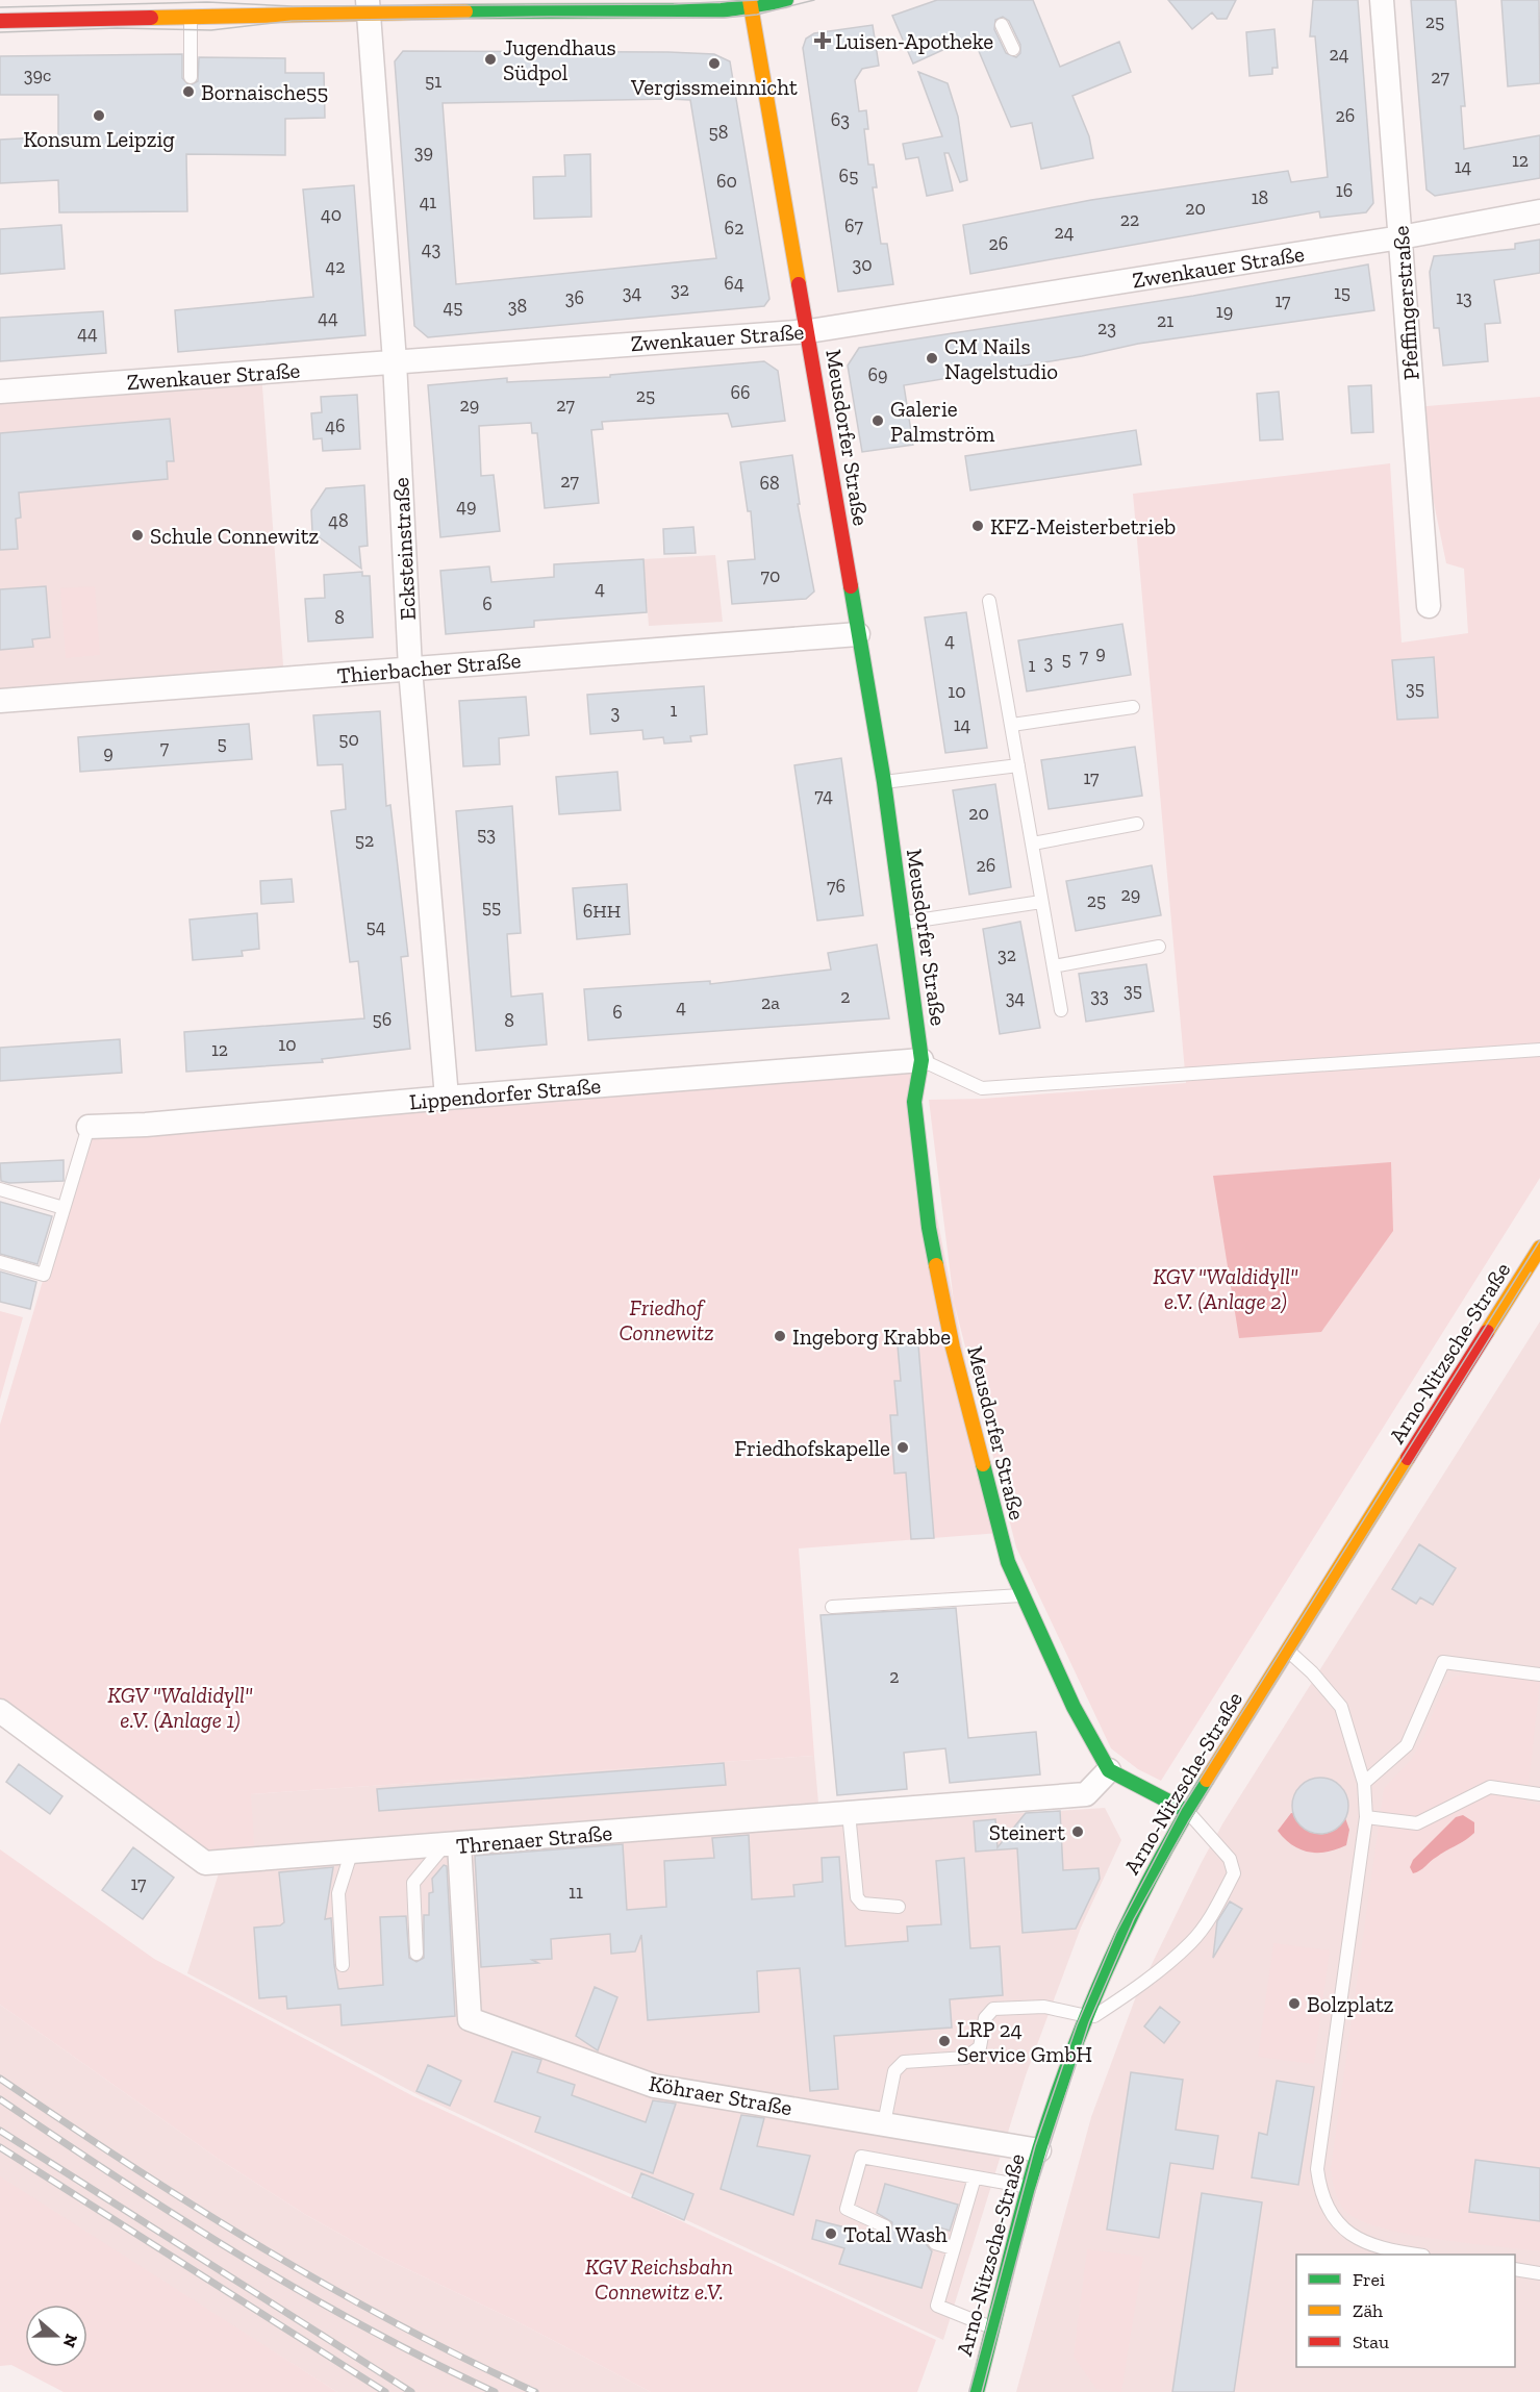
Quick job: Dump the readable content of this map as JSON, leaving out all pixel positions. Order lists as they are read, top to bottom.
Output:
{
  "streets": {
    "main road": ["Meusdorfer Straße", "Arno-Nitzsche-Straße"],
    "street": [
      "Zwenkauer Straße",
      "Pfeffingerstraße",
      "Ecksteinstraße",
      "Thierbacher Straße",
      "Lippendorfer Straße",
      "Threnaer Straße",
      "Köhraer Straße"
    ]
  },
  "crossings": [
    ["Zwenkauer Straße", "Pfeffingerstraße"],
    ["Zwenkauer Straße", "Meusdorfer Straße"],
    ["Zwenkauer Straße", "Ecksteinstraße"],
    ["Meusdorfer Straße", "Thierbacher Straße"],
    ["Meusdorfer Straße", "Lippendorfer Straße"],
    ["Meusdorfer Straße", "Threnaer Straße"],
    ["Ecksteinstraße", "Thierbacher Straße"],
    ["Ecksteinstraße", "Lippendorfer Straße"],
    ["Arno-Nitzsche-Straße", "Köhraer Straße"],
    ["Threnaer Straße", "Köhraer Straße"]
  ],
  "parks": [
    "KGV \"Waldidyll\" e.V. (Anlage 2)",
    "Friedhof Connewitz",
    "KGV \"Waldidyll\" e.V. (Anlage 1)",
    "KGV Reichsbahn Connewitz e.V."
  ],
  "places": {
    "health": ["Luisen-Apotheke"],
    "other": [
      "Jugendhaus Südpol",
      "Vergissmeinnicht",
      "Bornaische55",
      "Konsum Leipzig",
      "CM Nails Nagelstudio",
      "Galerie Palmström",
      "KFZ-Meisterbetrieb",
      "Schule Connewitz",
      "Ingeborg Krabbe",
      "Friedhofskapelle",
      "Steinert",
      "Bolzplatz",
      "LRP 24 Service GmbH",
      "Total Wash"
    ]
  },
  "house_numbers": [
    "25",
    "24",
    "39c",
    "27",
    "51",
    "26",
    "63",
    "58",
    "39",
    "12",
    "14",
    "65",
    "60",
    "16",
    "18",
    "41",
    "20",
    "40",
    "22",
    "67",
    "62",
    "24",
    "26",
    "43",
    "30",
    "42",
    "64",
    "32",
    "34",
    "15",
    "36",
    "13",
    "17",
    "38",
    "45",
    "19",
    "44",
    "21",
    "23",
    "44",
    "69",
    "66",
    "25",
    "29",
    "27",
    "46",
    "27",
    "68",
    "49",
    "48",
    "70",
    "4",
    "6",
    "8",
    "4",
    "9",
    "7",
    "5",
    "3",
    "1",
    "35",
    "10",
    "1",
    "3",
    "14",
    "50",
    "5",
    "7",
    "9",
    "17",
    "74",
    "20",
    "53",
    "52",
    "26",
    "76",
    "29",
    "25",
    "55",
    "6HH",
    "54",
    "32",
    "35",
    "33",
    "2",
    "34",
    "2a",
    "4",
    "6",
    "56",
    "8",
    "10",
    "12",
    "2",
    "17",
    "11"
  ],
  "legend": ["Frei", "Zäh", "Stau"],
  "north": "right"
}
